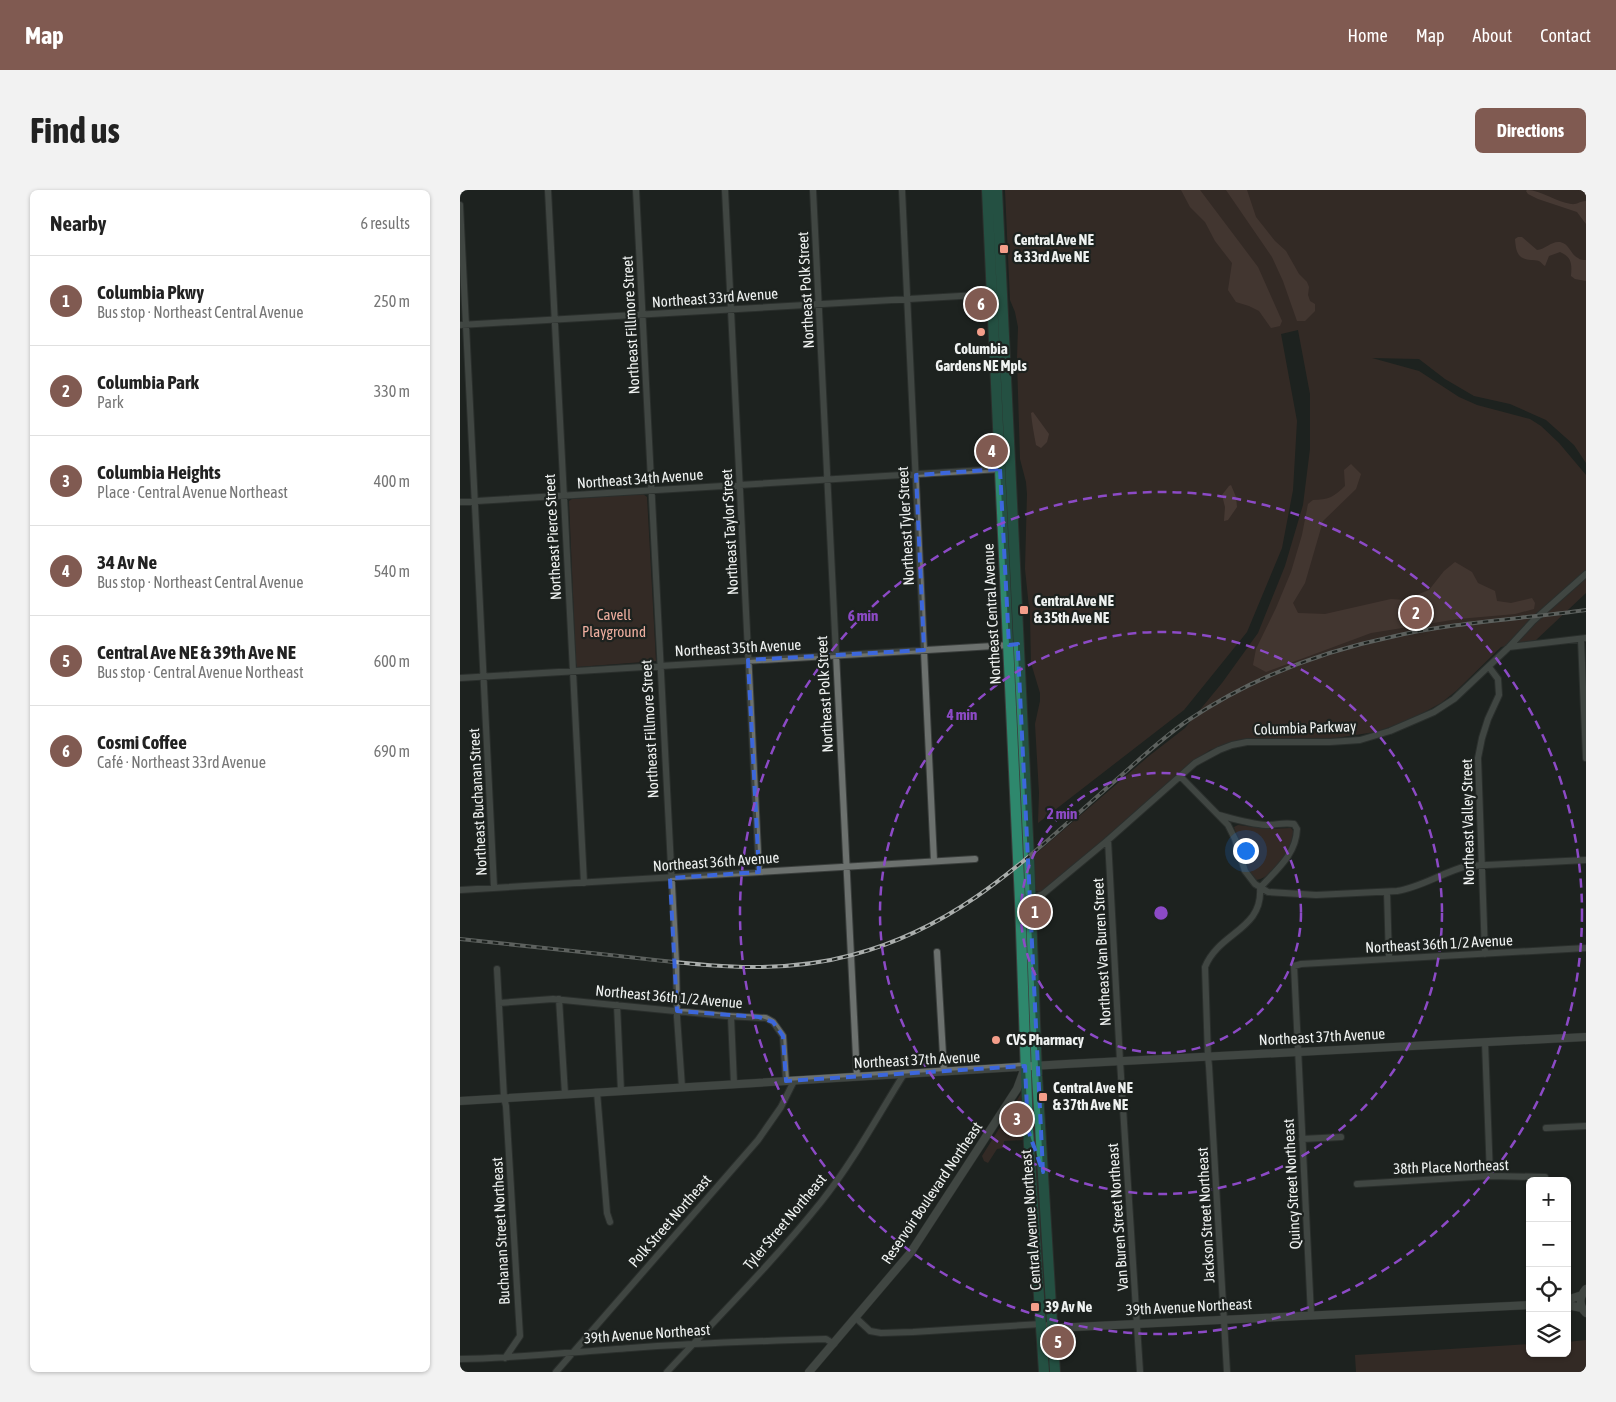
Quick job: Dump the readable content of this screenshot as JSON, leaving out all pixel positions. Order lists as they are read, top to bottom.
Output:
{
  "streets": {
    "main road": ["Northeast Central Avenue", "Central Avenue Northeast"],
    "street": [
      "Northeast Polk Street",
      "Northeast 33rd Avenue",
      "Northeast Fillmore Street",
      "Northeast 34th Avenue",
      "Northeast Tyler Street",
      "Northeast Taylor Street",
      "Northeast Pierce Street",
      "Northeast 35th Avenue",
      "Columbia Parkway",
      "Northeast Buchanan Street",
      "Northeast Valley Street",
      "Northeast 36th Avenue",
      "Northeast 36th 1/2 Avenue",
      "Northeast Van Buren Street",
      "Northeast 37th Avenue",
      "38th Place Northeast",
      "Quincy Street Northeast",
      "Reservoir Boulevard Northeast",
      "Jackson Street Northeast",
      "Van Buren Street Northeast",
      "Polk Street Northeast",
      "Tyler Street Northeast",
      "Buchanan Street Northeast",
      "39th Avenue Northeast"
    ]
  },
  "crossings": [
    ["Northeast Polk Street", "Northeast 33rd Avenue"],
    ["Northeast Polk Street", "Northeast 34th Avenue"],
    ["Northeast Polk Street", "Northeast 35th Avenue"],
    ["Northeast Polk Street", "Northeast 36th Avenue"],
    ["Northeast Polk Street", "Northeast 37th Avenue"],
    ["Northeast 33rd Avenue", "Northeast Fillmore Street"],
    ["Northeast 33rd Avenue", "Northeast Tyler Street"],
    ["Northeast 33rd Avenue", "Northeast Taylor Street"],
    ["Northeast 33rd Avenue", "Northeast Pierce Street"],
    ["Northeast 33rd Avenue", "Northeast Central Avenue"],
    ["Northeast 33rd Avenue", "Northeast Buchanan Street"],
    ["Northeast Fillmore Street", "Northeast 34th Avenue"],
    ["Northeast Fillmore Street", "Northeast 35th Avenue"],
    ["Northeast Fillmore Street", "Northeast 36th Avenue"],
    ["Northeast Fillmore Street", "Northeast 36th 1/2 Avenue"],
    ["Northeast Fillmore Street", "Northeast 37th Avenue"],
    ["Northeast 34th Avenue", "Northeast Tyler Street"],
    ["Northeast 34th Avenue", "Northeast Taylor Street"],
    ["Northeast 34th Avenue", "Northeast Pierce Street"],
    ["Northeast 34th Avenue", "Northeast Central Avenue"],
    ["Northeast 34th Avenue", "Northeast Buchanan Street"],
    ["Northeast Tyler Street", "Northeast 35th Avenue"],
    ["Northeast Tyler Street", "Northeast 36th Avenue"],
    ["Northeast Taylor Street", "Northeast 35th Avenue"],
    ["Northeast Taylor Street", "Northeast 36th Avenue"],
    ["Northeast Pierce Street", "Northeast 35th Avenue"],
    ["Northeast Pierce Street", "Northeast 36th Avenue"],
    ["Northeast Central Avenue", "Northeast 35th Avenue"],
    ["Northeast Central Avenue", "Columbia Parkway"],
    ["Northeast Central Avenue", "Northeast 37th Avenue"],
    ["Northeast Central Avenue", "Reservoir Boulevard Northeast"],
    ["Northeast Central Avenue", "Central Avenue Northeast"],
    ["Northeast 35th Avenue", "Northeast Buchanan Street"],
    ["Columbia Parkway", "Northeast Valley Street"],
    ["Columbia Parkway", "Northeast Van Buren Street"],
    ["Northeast Buchanan Street", "Northeast 36th Avenue"],
    ["Northeast Valley Street", "Northeast 36th 1/2 Avenue"],
    ["Northeast 36th 1/2 Avenue", "Northeast 37th Avenue"],
    ["Northeast 36th 1/2 Avenue", "Quincy Street Northeast"],
    ["Northeast 36th 1/2 Avenue", "Polk Street Northeast"],
    ["Northeast Van Buren Street", "Northeast 37th Avenue"],
    ["Northeast Van Buren Street", "Van Buren Street Northeast"],
    ["Northeast 37th Avenue", "Quincy Street Northeast"],
    ["Northeast 37th Avenue", "Reservoir Boulevard Northeast"],
    ["Northeast 37th Avenue", "Jackson Street Northeast"],
    ["Northeast 37th Avenue", "Van Buren Street Northeast"],
    ["Northeast 37th Avenue", "Central Avenue Northeast"],
    ["Northeast 37th Avenue", "Polk Street Northeast"],
    ["Northeast 37th Avenue", "Tyler Street Northeast"],
    ["Northeast 37th Avenue", "Buchanan Street Northeast"],
    ["Quincy Street Northeast", "39th Avenue Northeast"],
    ["Reservoir Boulevard Northeast", "Central Avenue Northeast"],
    ["Reservoir Boulevard Northeast", "39th Avenue Northeast"],
    ["Jackson Street Northeast", "39th Avenue Northeast"],
    ["Van Buren Street Northeast", "39th Avenue Northeast"],
    ["Central Avenue Northeast", "39th Avenue Northeast"],
    ["Polk Street Northeast", "39th Avenue Northeast"],
    ["Tyler Street Northeast", "39th Avenue Northeast"],
    ["Buchanan Street Northeast", "39th Avenue Northeast"]
  ],
  "parks": ["Cavell Playground"],
  "places": {
    "transit": [
      "Central Ave NE & 33rd Ave NE",
      "Central Ave NE & 35th Ave NE",
      "Central Ave NE & 37th Ave NE",
      "39 Av Ne"
    ],
    "other": ["Columbia Gardens NE Mpls", "CVS Pharmacy"]
  },
  "page": {
    "header": "Map",
    "nav": [
      "Home",
      "Map",
      "About",
      "Contact"
    ],
    "buttons": "Directions",
    "title": "Find us",
    "heading": ["Nearby", "6 results"],
    "list": [
      {
        "mark": "1",
        "name": "Columbia Pkwy",
        "note": "Bus stop · Northeast Central Avenue",
        "value": "250 m"
      },
      {
        "mark": "2",
        "name": "Columbia Park",
        "note": "Park",
        "value": "330 m"
      },
      {
        "mark": "3",
        "name": "Columbia Heights",
        "note": "Place · Central Avenue Northeast",
        "value": "400 m"
      },
      {
        "mark": "4",
        "name": "34 Av Ne",
        "note": "Bus stop · Northeast Central Avenue",
        "value": "540 m"
      },
      {
        "mark": "5",
        "name": "Central Ave NE & 39th Ave NE",
        "note": "Bus stop · Central Avenue Northeast",
        "value": "600 m"
      },
      {
        "mark": "6",
        "name": "Cosmi Coffee",
        "note": "Café · Northeast 33rd Avenue",
        "value": "690 m"
      }
    ],
    "pins": [
      "6",
      "4",
      "2",
      "1",
      "3",
      "5"
    ],
    "map_buttons": ["+", "−"]
  },
  "rings": ["6 min", "4 min", "2 min"]
}
